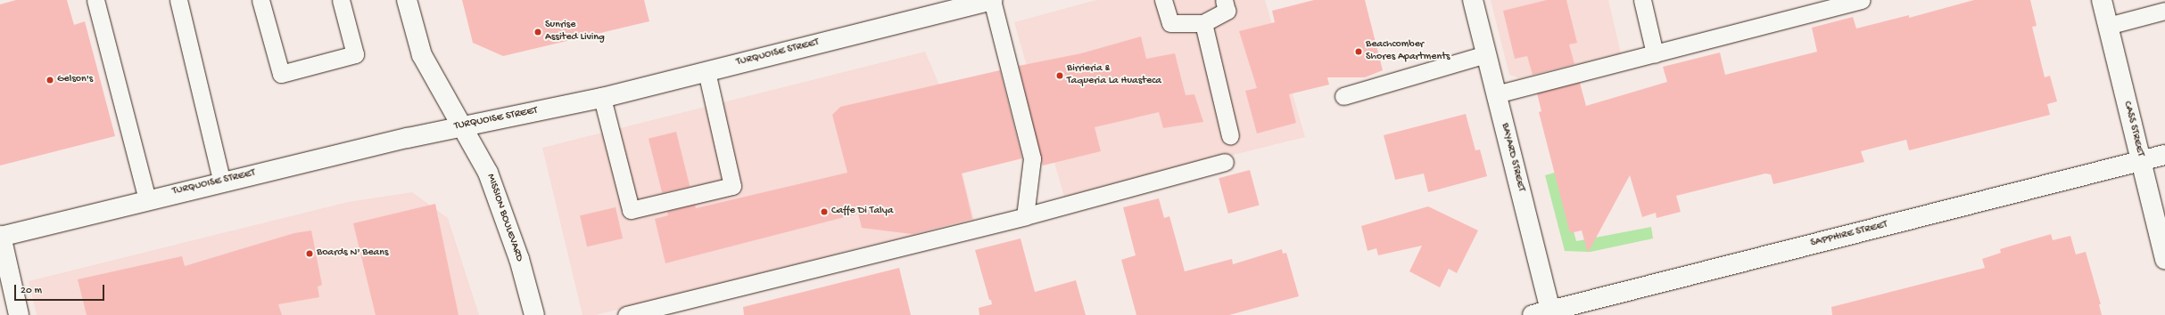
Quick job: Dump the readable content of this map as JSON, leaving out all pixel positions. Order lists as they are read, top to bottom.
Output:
{
  "streets": {
    "street": [
      "TURQUOISE STREET",
      "CASS STREET",
      "BAYARD STREET",
      "MISSION BOULEVARD",
      "SAPPHIRE STREET"
    ]
  },
  "crossings": [
    ["TURQUOISE STREET", "MISSION BOULEVARD"],
    ["CASS STREET", "SAPPHIRE STREET"],
    ["BAYARD STREET", "SAPPHIRE STREET"]
  ],
  "places": [
    "Sunrise Assited Living",
    "Beachcomber Shores Apartments",
    "Birrieria & Taqueria La Huasteca",
    "Gelson's",
    "Caffe Di Talya",
    "Boards N' Beans"
  ],
  "scale_bar": "20 m"
}
